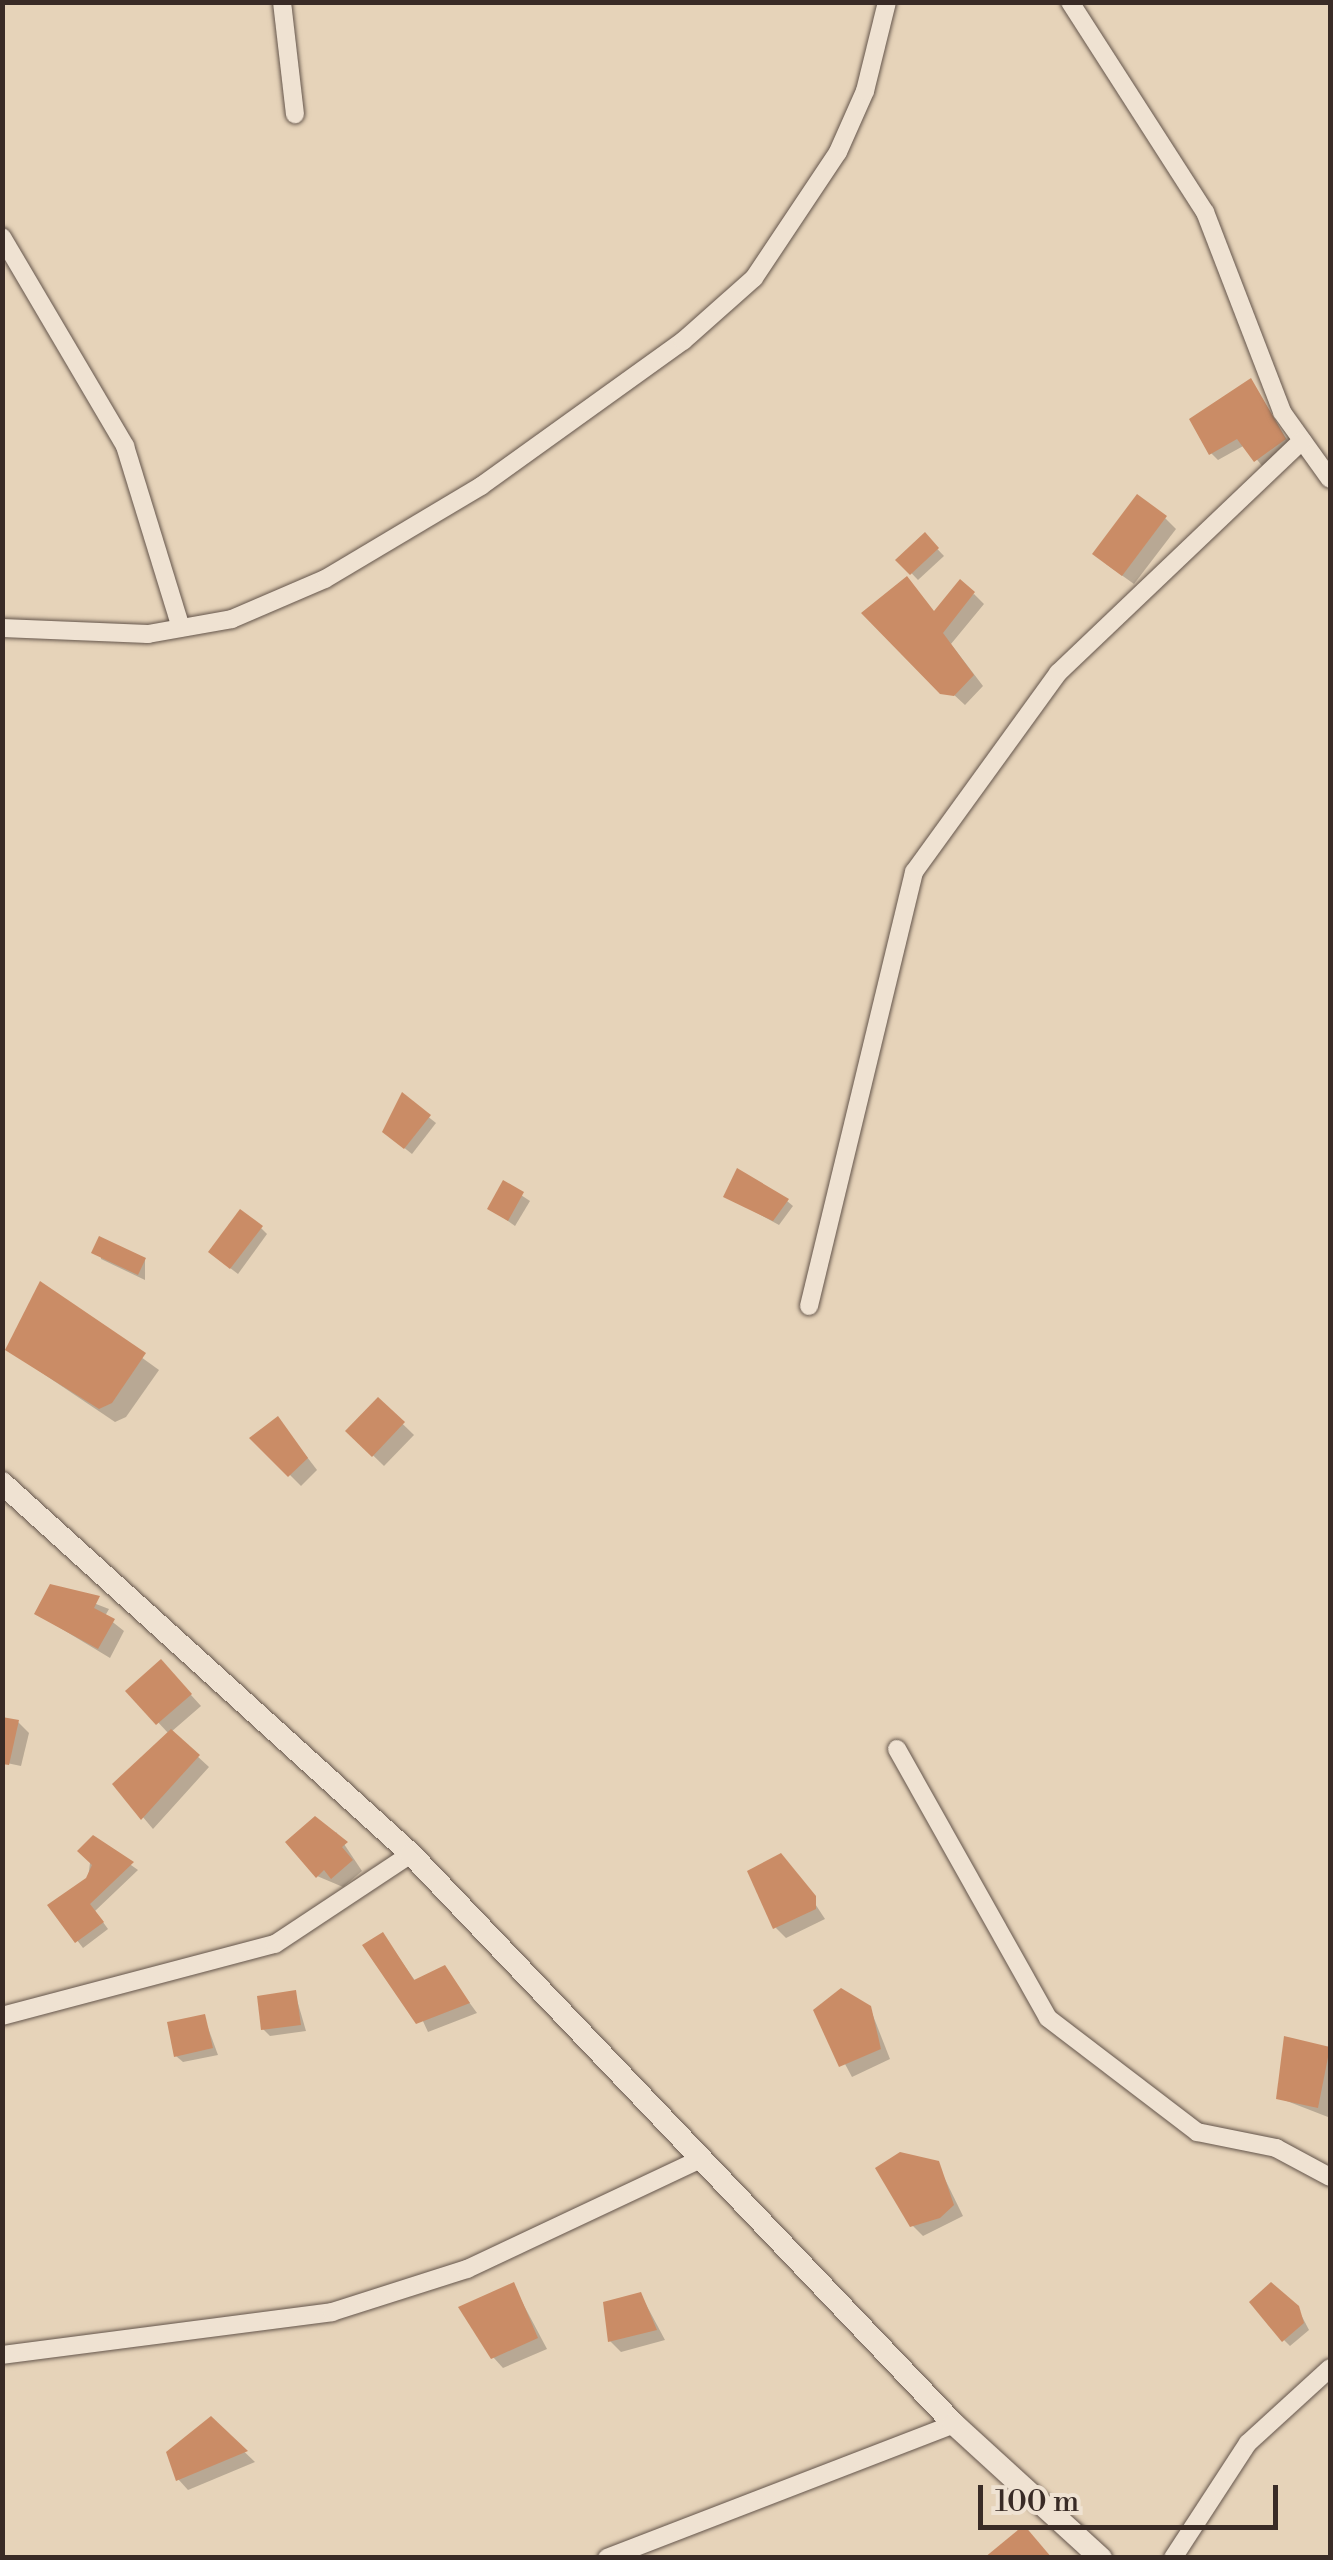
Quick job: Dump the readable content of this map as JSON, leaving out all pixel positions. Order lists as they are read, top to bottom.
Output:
{
  "scale_bar": "100 m"
}
